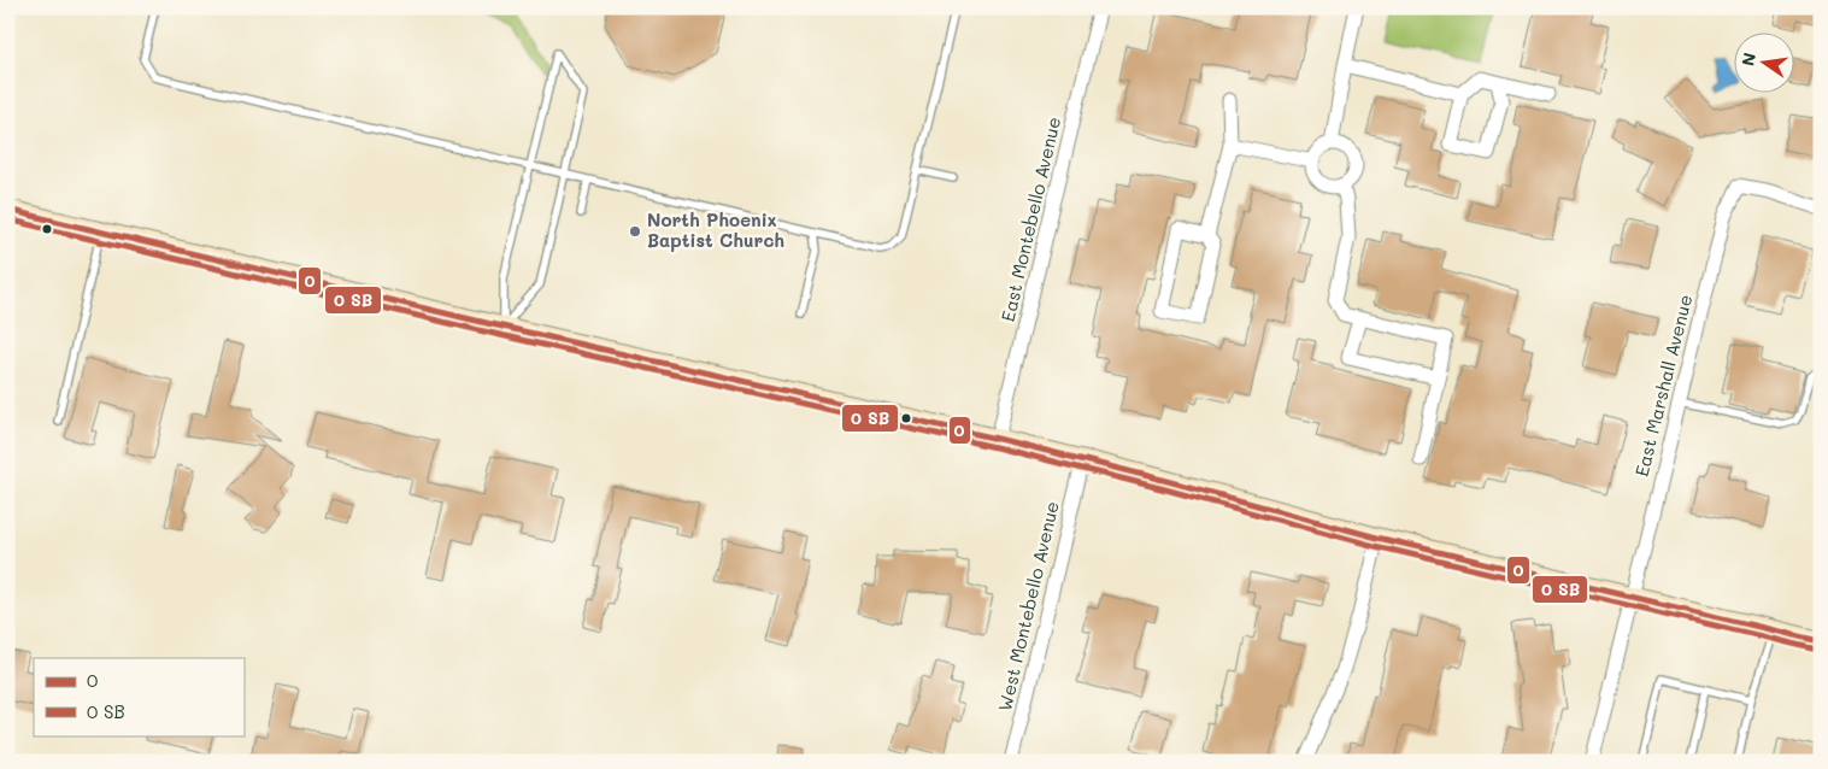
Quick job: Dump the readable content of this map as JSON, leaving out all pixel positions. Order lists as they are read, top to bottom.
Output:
{
  "streets": {
    "street": ["East Montebello Avenue", "East Marshall Avenue", "West Montebello Avenue"]
  },
  "places": ["North Phoenix Baptist Church"],
  "lines": ["transit line 0"],
  "legend": ["0", "0 SB"],
  "north": "left"
}
